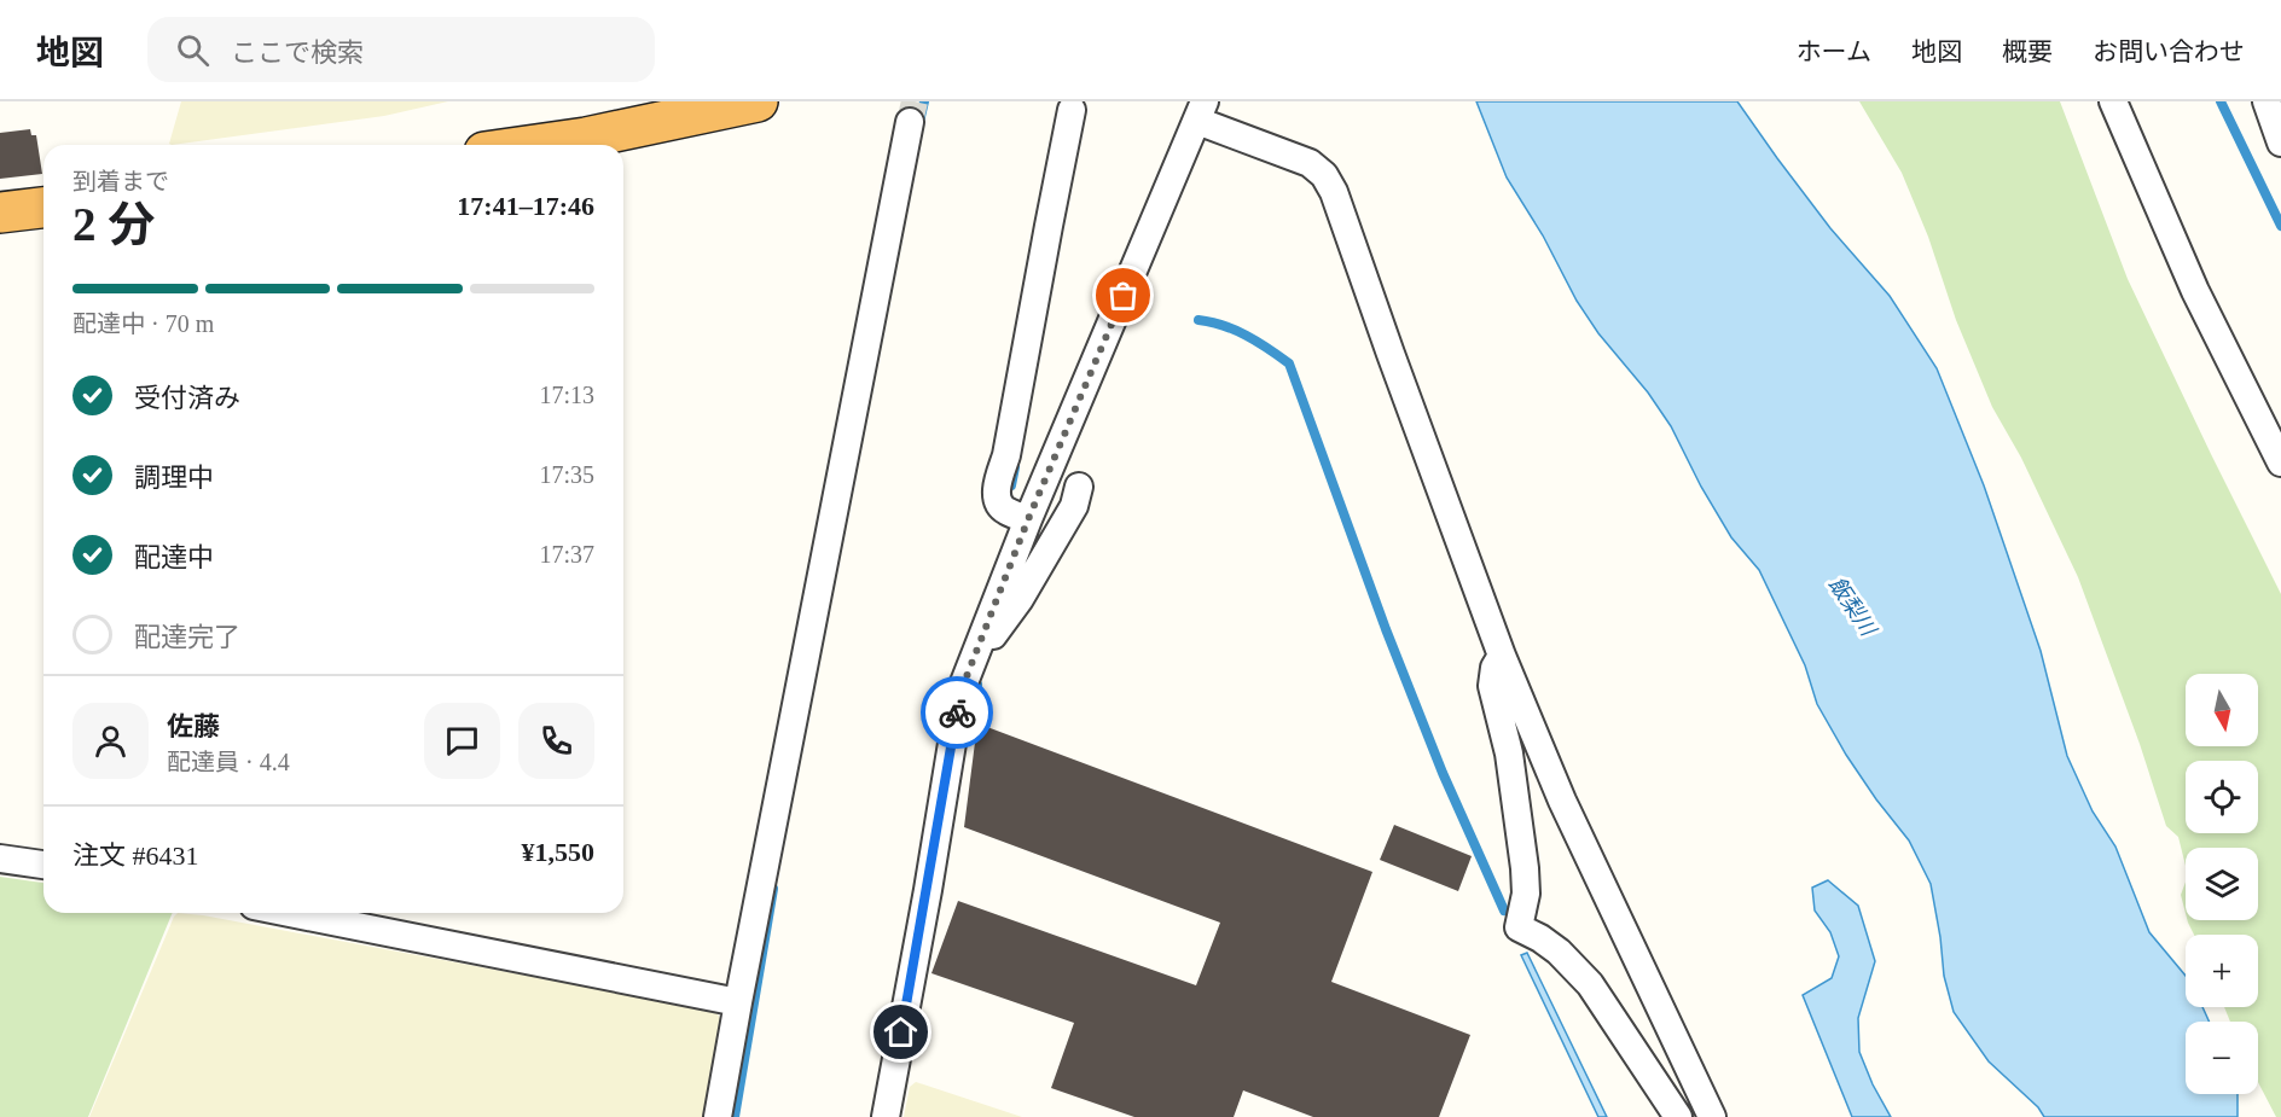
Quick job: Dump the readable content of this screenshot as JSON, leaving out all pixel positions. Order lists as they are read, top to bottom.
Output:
{
  "water": ["飯梨川"],
  "north": "bottom",
  "page": {
    "header": "地図",
    "search": "ここで検索",
    "nav": [
      "ホーム",
      "地図",
      "概要",
      "お問い合わせ"
    ],
    "heading": ["2 分", "到着まで", "17:41–17:46"],
    "panel": [
      "佐藤",
      "配達員 · 4.4",
      "注文 #6431",
      "¥1,550"
    ],
    "bar": "配達中 · 70 m",
    "list": [
      ["受付済み", "17:13"],
      ["調理中", "17:35"],
      ["配達中", "17:37"],
      "配達完了"
    ],
    "map_buttons": ["+", "−"]
  }
}
